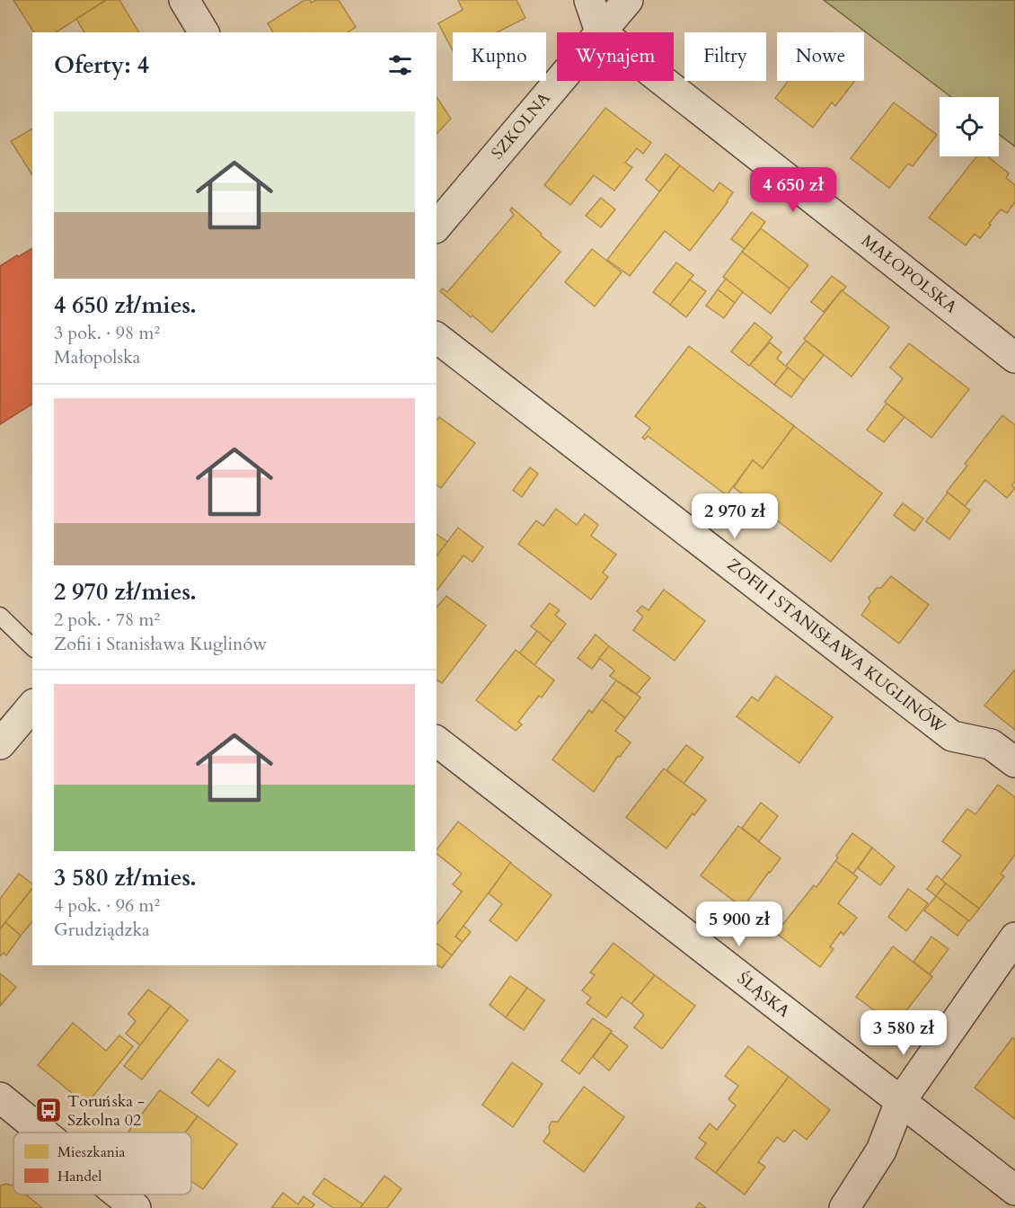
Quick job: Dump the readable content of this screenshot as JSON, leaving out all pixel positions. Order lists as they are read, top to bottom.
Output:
{
  "streets": {
    "street": [
      "SZKOLNA",
      "MAŁOPOLSKA",
      "ZOFII I STANISŁAWA KUGLINÓW",
      "ŚLĄSKA"
    ]
  },
  "crossings": [
    ["SZKOLNA", "MAŁOPOLSKA"]
  ],
  "places": {
    "bus stop": ["Toruńska - Szkolna 02"]
  },
  "legend": ["Mieszkania", "Handel"],
  "page": {
    "chip": [
      "Kupno",
      "Wynajem",
      "Filtry",
      "Nowe"
    ],
    "heading": "Oferty: 4",
    "list": [
      {
        "name": "4 650 zł/mies.",
        "note": "3 pok. · 98 m² · Małopolska"
      },
      {
        "name": "2 970 zł/mies.",
        "note": "2 pok. · 78 m² · Zofii i Stanisława Kuglinów"
      },
      {
        "name": "3 580 zł/mies.",
        "note": "4 pok. · 96 m² · Grudziądzka"
      }
    ],
    "price": [
      "4 650 zł",
      "2 970 zł",
      "5 900 zł",
      "3 580 zł"
    ]
  }
}
